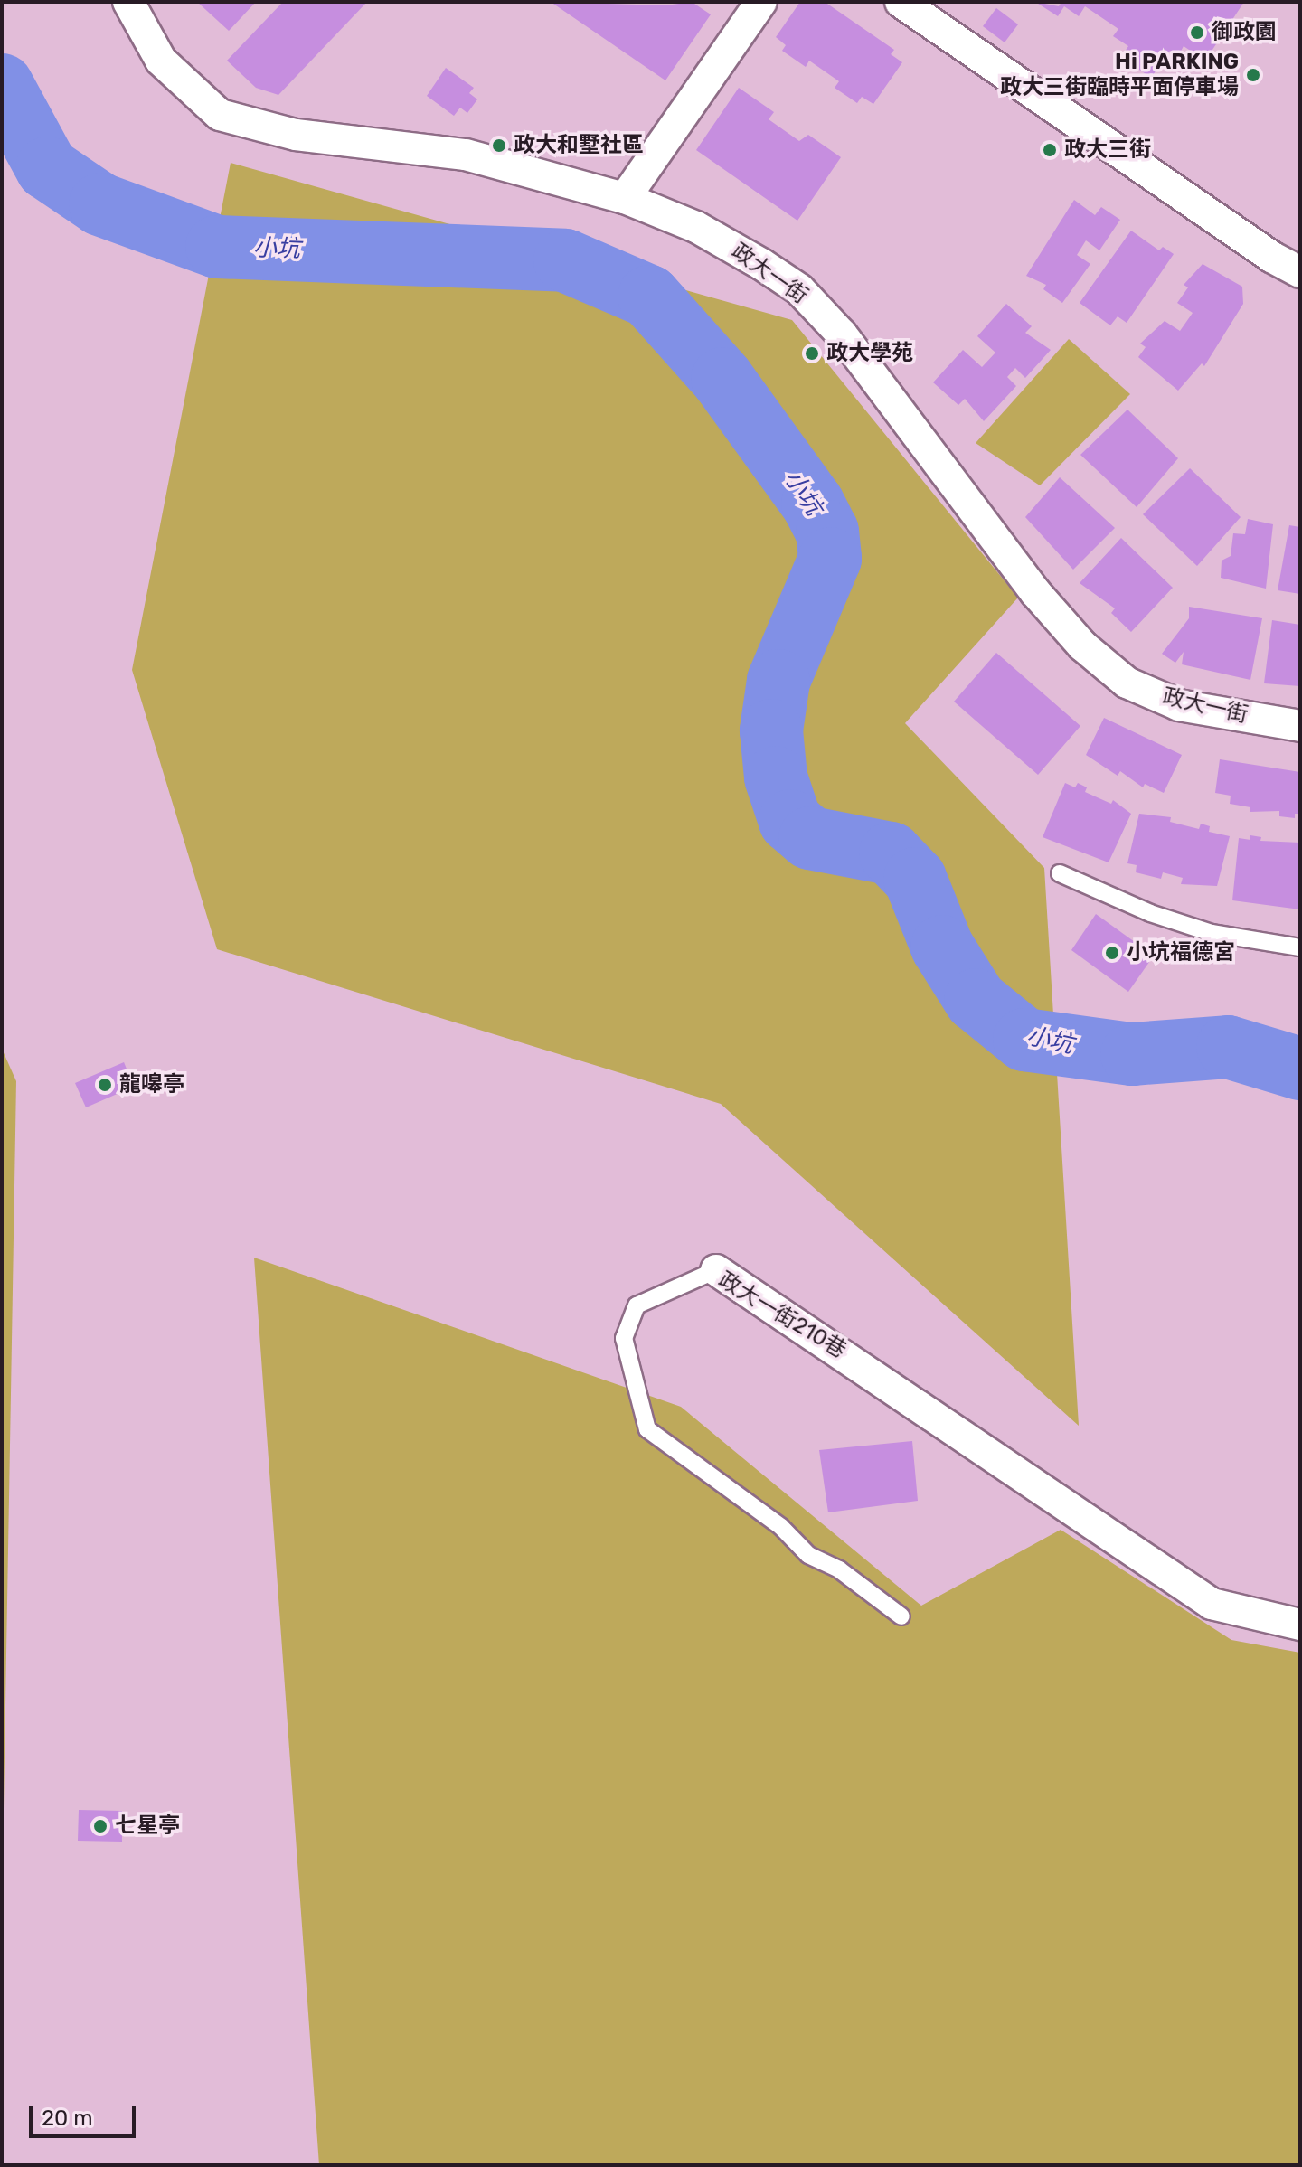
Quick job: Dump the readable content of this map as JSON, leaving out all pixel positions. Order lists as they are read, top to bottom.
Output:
{
  "streets": {
    "street": ["政大一街", "政大一街210巷"]
  },
  "water": ["小坑"],
  "places": [
    "御政園",
    "Hi PARKING 政大三街臨時平面停車場",
    "政大和墅社區",
    "政大三街",
    "政大學苑",
    "小坑福德宮",
    "龍嗥亭",
    "七星亭"
  ],
  "scale_bar": "20 m"
}
